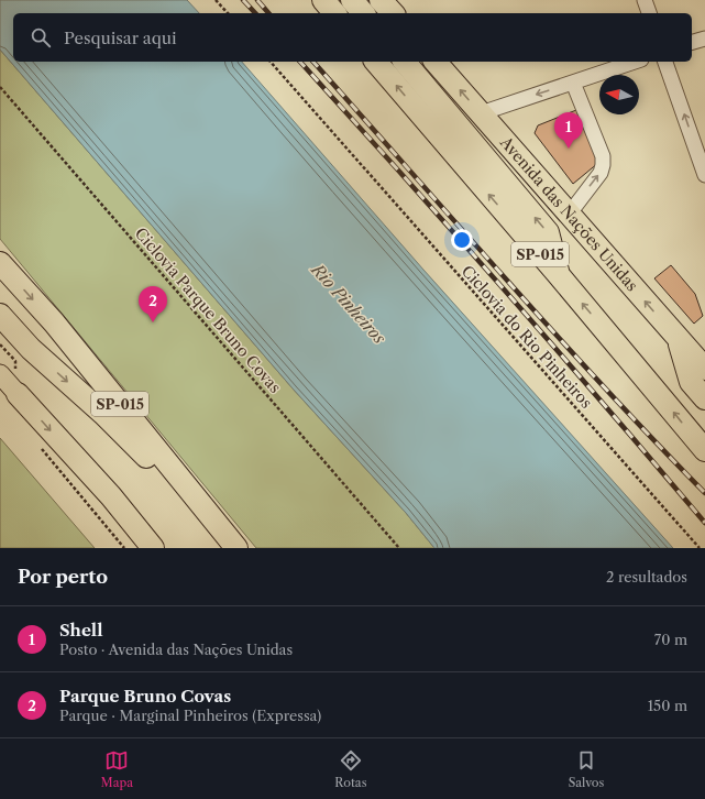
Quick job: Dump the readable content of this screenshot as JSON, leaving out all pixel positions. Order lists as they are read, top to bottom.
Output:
{
  "streets": {
    "highway": ["Avenida das Nações Unidas", "SP-015"],
    "path": ["Ciclovia Parque Bruno Covas", "Ciclovia do Rio Pinheiros"]
  },
  "water": ["Rio Pinheiros"],
  "north": "left",
  "page": {
    "search": "Pesquisar aqui",
    "pins": ["1", "2"],
    "heading": ["Por perto", "2 resultados"],
    "list": [
      {
        "mark": "1",
        "name": "Shell",
        "note": "Posto · Avenida das Nações Unidas",
        "value": "70 m"
      },
      {
        "mark": "2",
        "name": "Parque Bruno Covas",
        "note": "Parque · Marginal Pinheiros (Expressa)",
        "value": "150 m"
      }
    ],
    "nav": ["Mapa", "Rotas", "Salvos"]
  }
}
